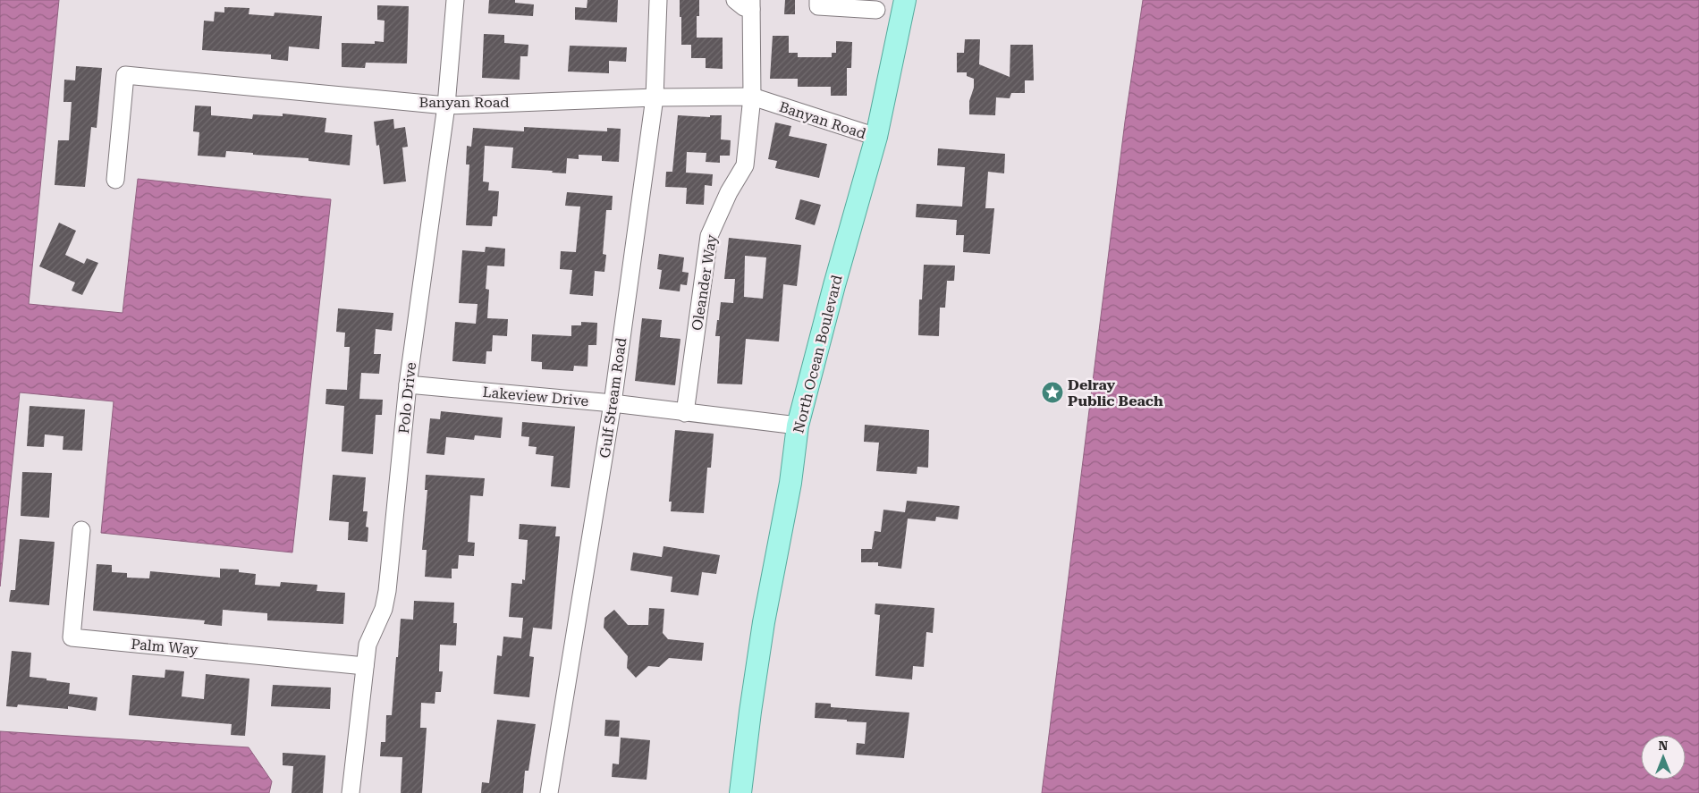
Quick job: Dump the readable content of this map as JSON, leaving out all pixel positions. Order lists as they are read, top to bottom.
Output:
{
  "streets": {
    "main road": ["North Ocean Boulevard"],
    "street": [
      "Banyan Road",
      "Oleander Way",
      "Lakeview Drive",
      "Polo Drive",
      "Gulf Stream Road",
      "Palm Way"
    ]
  },
  "crossings": [
    ["Banyan Road", "Oleander Way"],
    ["Banyan Road", "North Ocean Boulevard"],
    ["Banyan Road", "Polo Drive"],
    ["Banyan Road", "Gulf Stream Road"],
    ["Oleander Way", "Lakeview Drive"],
    ["North Ocean Boulevard", "Lakeview Drive"],
    ["Lakeview Drive", "Polo Drive"],
    ["Lakeview Drive", "Gulf Stream Road"],
    ["Polo Drive", "Palm Way"]
  ],
  "places": {
    "place": ["Delray Public Beach"]
  },
  "north": "top"
}
